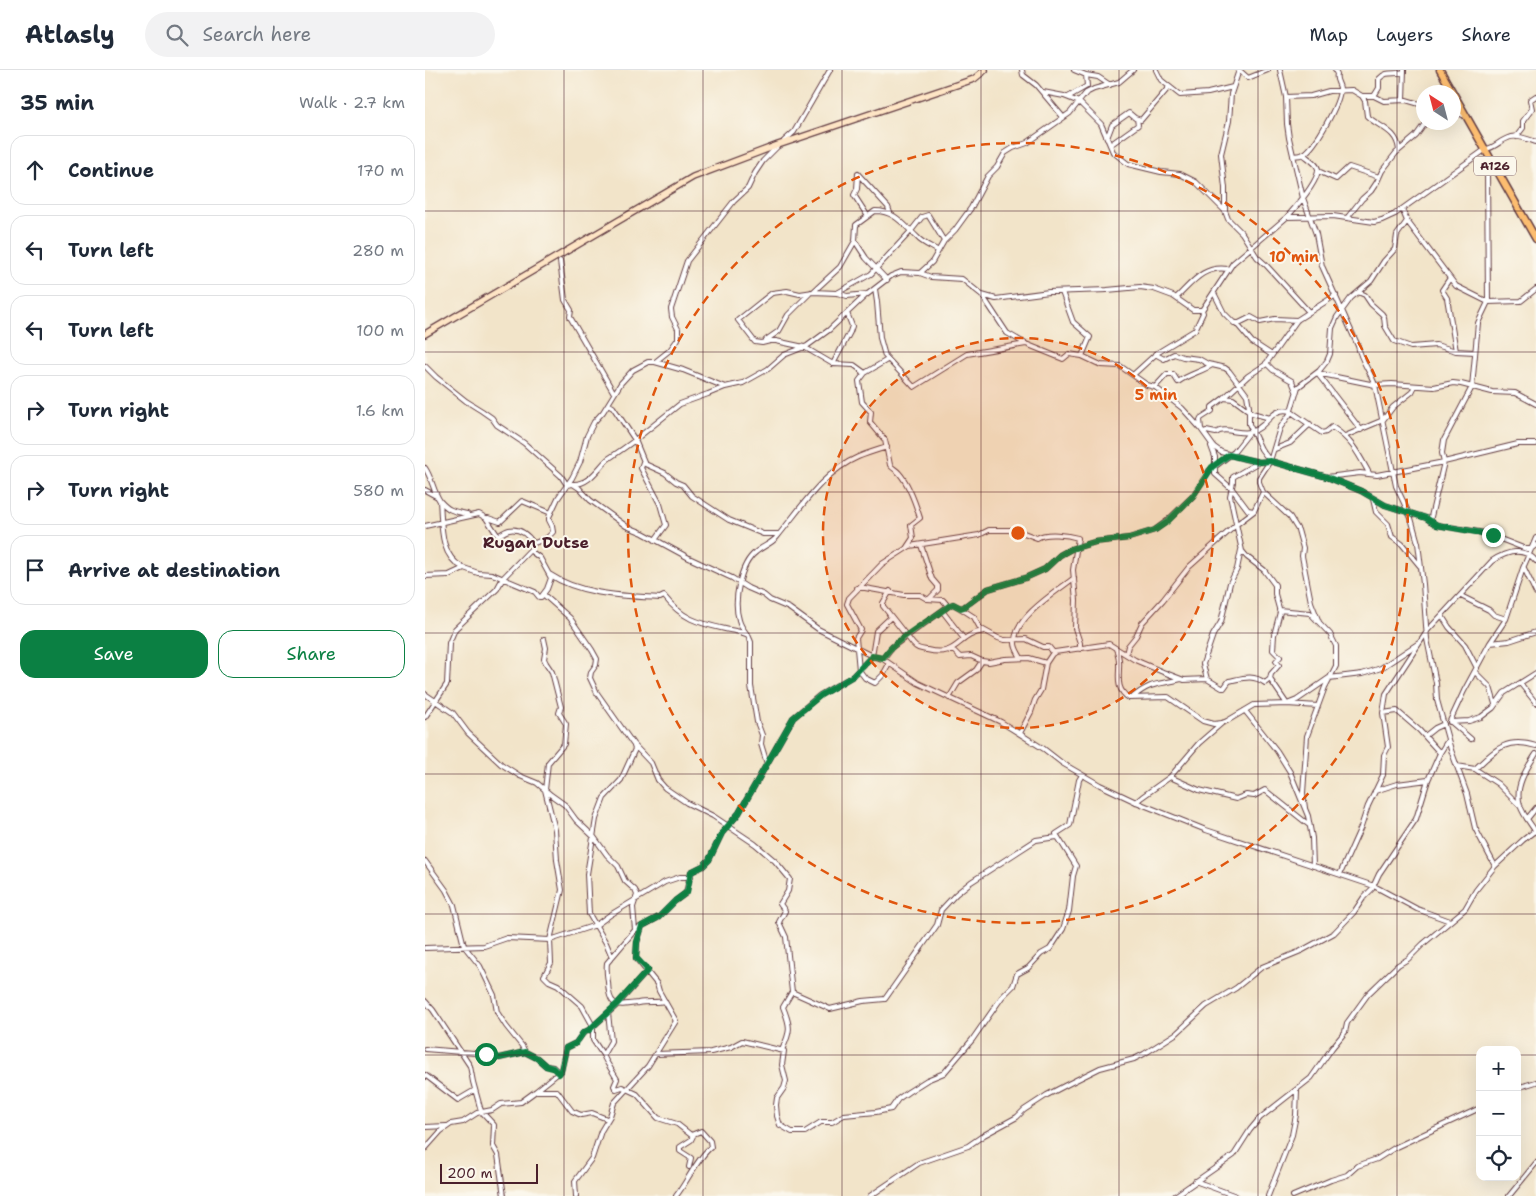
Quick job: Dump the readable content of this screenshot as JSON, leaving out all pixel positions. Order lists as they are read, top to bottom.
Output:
{
  "streets": {
    "highway": ["A126"]
  },
  "districts": ["Rugan Dutse"],
  "scale_bar": "200 m",
  "north": "top left",
  "page": {
    "header": "Atlasly",
    "search": "Search here",
    "nav": ["Map", "Layers", "Share"],
    "heading": ["35 min", "Walk · 2.7 km"],
    "list": [
      ["Continue", "170 m"],
      ["Turn left", "280 m"],
      ["Turn left", "100 m"],
      ["Turn right", "1.6 km"],
      ["Turn right", "580 m"],
      "Arrive at destination"
    ],
    "buttons": ["Save", "Share"],
    "map_buttons": ["+", "−"],
    "scale": "200 m"
  },
  "rings": ["10 min", "5 min"]
}
